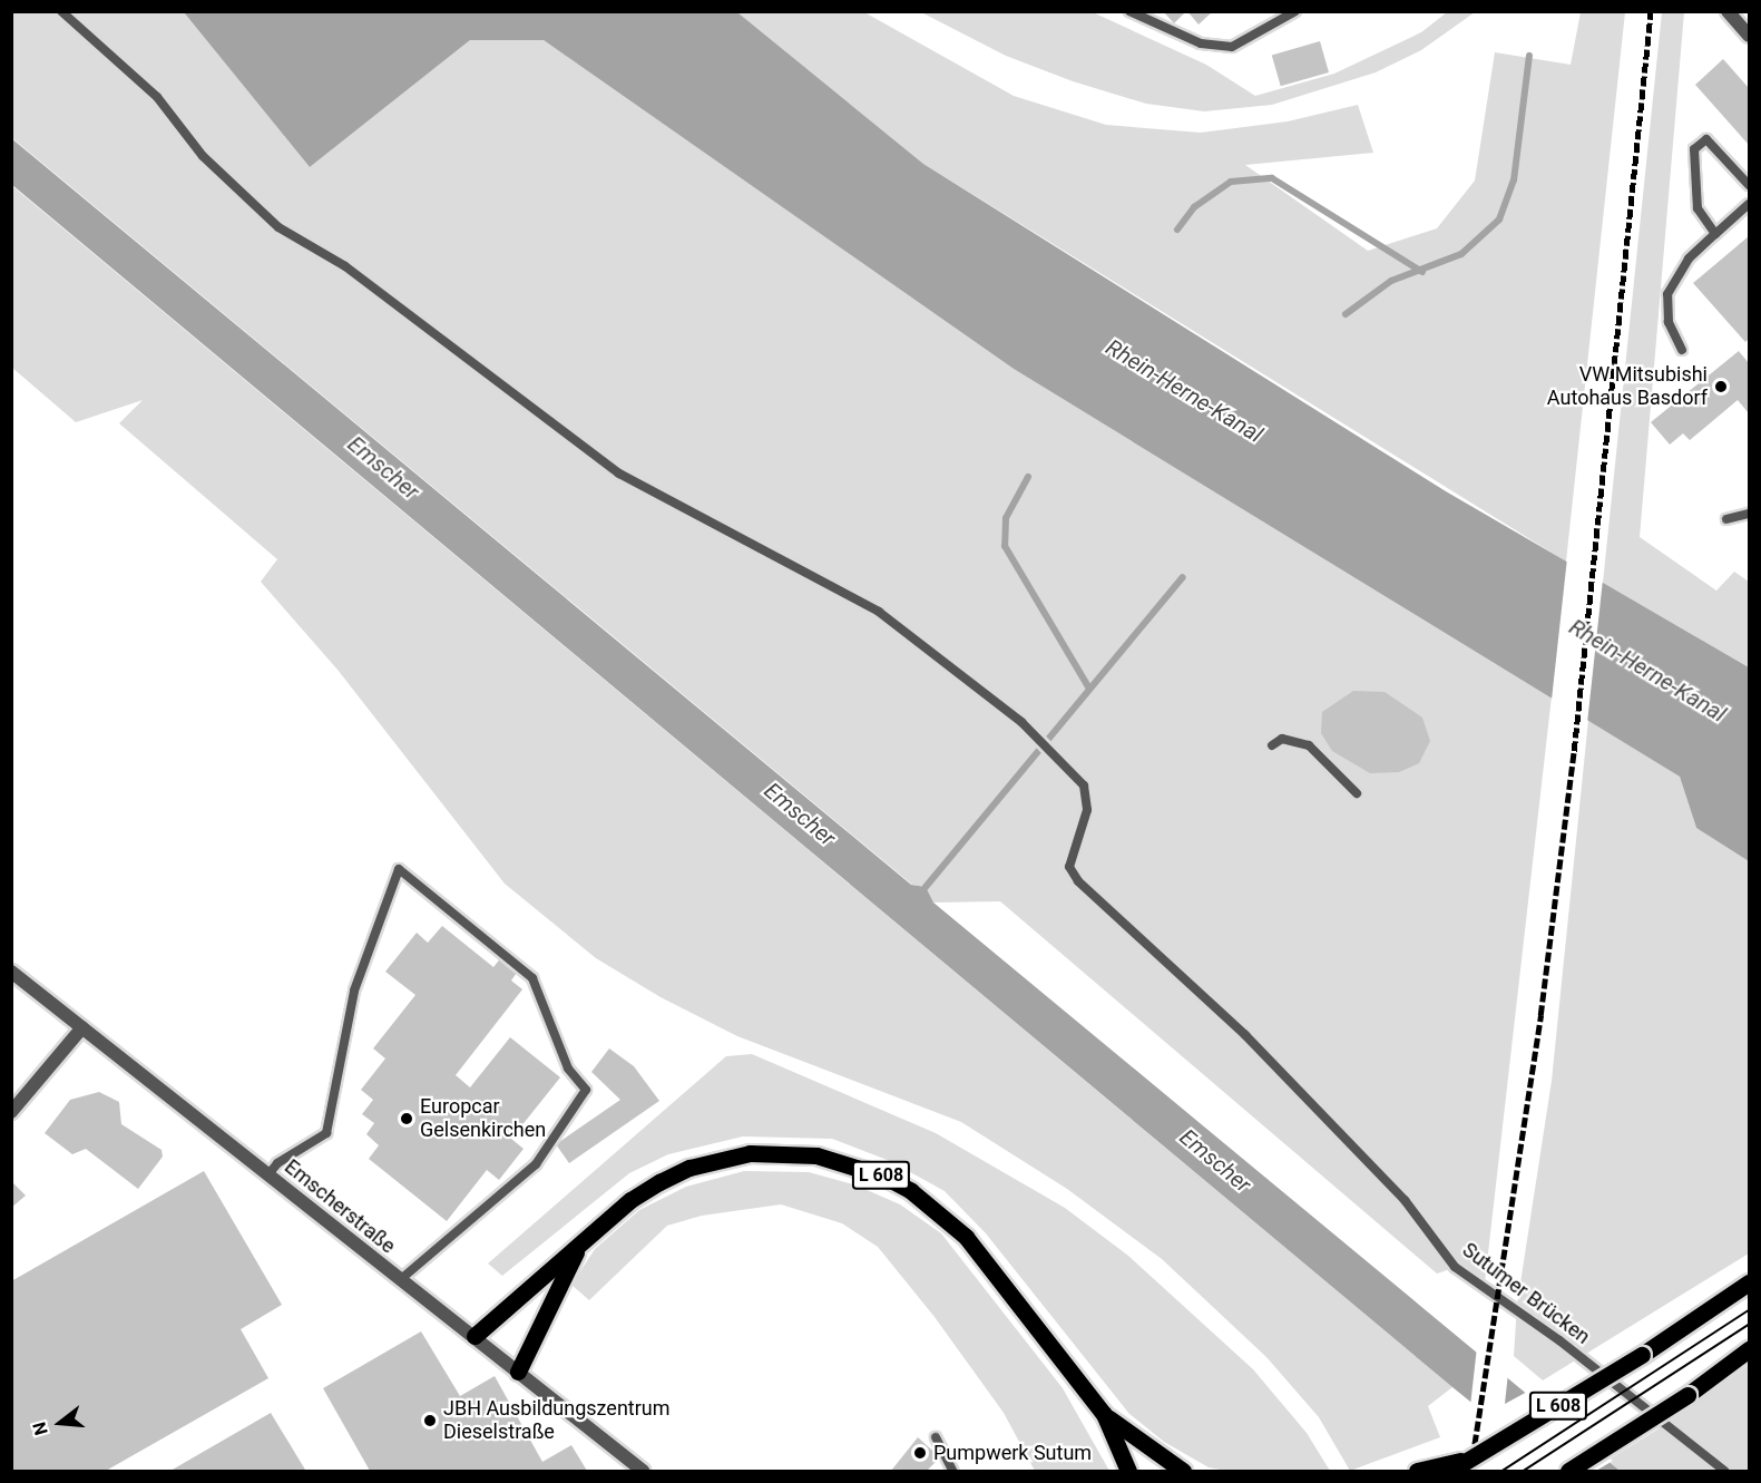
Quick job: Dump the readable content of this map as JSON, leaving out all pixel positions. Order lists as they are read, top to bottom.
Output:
{
  "streets": {
    "main road": ["L 608"],
    "street": ["Emscherstraße"],
    "lane": ["Sutumer Brücken"]
  },
  "crossings": [
    ["L 608", "Emscherstraße"]
  ],
  "water": ["Rhein-Herne-Kanal", "Emscher"],
  "places": [
    "VW Mitsubishi Autohaus Basdorf",
    "Europcar Gelsenkirchen",
    "JBH Ausbildungszentrum Dieselstraße",
    "Pumpwerk Sutum"
  ],
  "north": "left"
}
